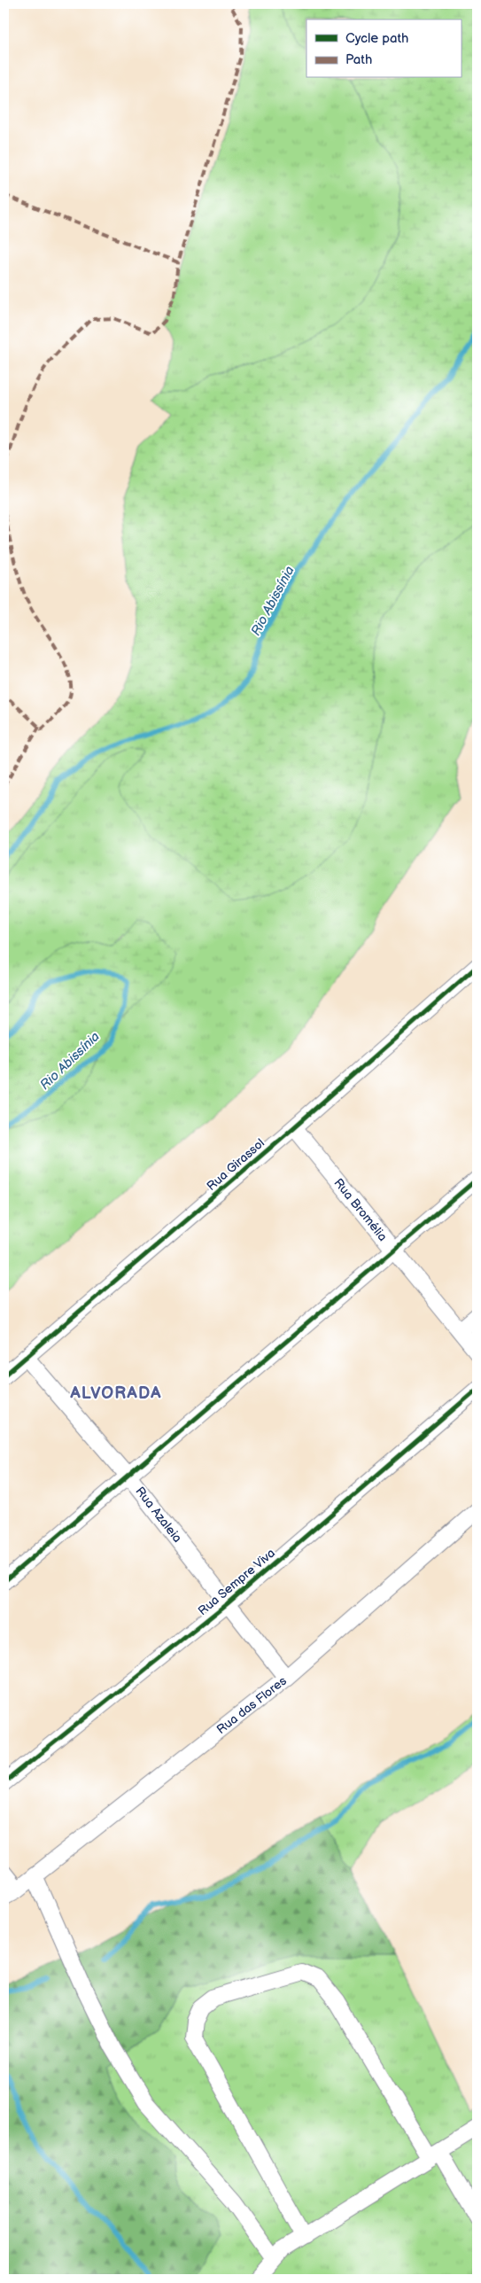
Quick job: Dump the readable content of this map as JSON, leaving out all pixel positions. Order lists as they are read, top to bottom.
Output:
{
  "streets": {
    "street": [
      "Rua Girassol",
      "Rua Bromélia",
      "Rua Azaleia",
      "Rua Sempre Viva",
      "Rua das Flores"
    ]
  },
  "crossings": [
    ["Rua Girassol", "Rua Bromélia"],
    ["Rua Girassol", "Rua Azaleia"],
    ["Rua Azaleia", "Rua Sempre Viva"],
    ["Rua Azaleia", "Rua das Flores"]
  ],
  "districts": ["ALVORADA"],
  "water": ["Rio Abissínia"],
  "legend": ["Cycle path", "Path"]
}
